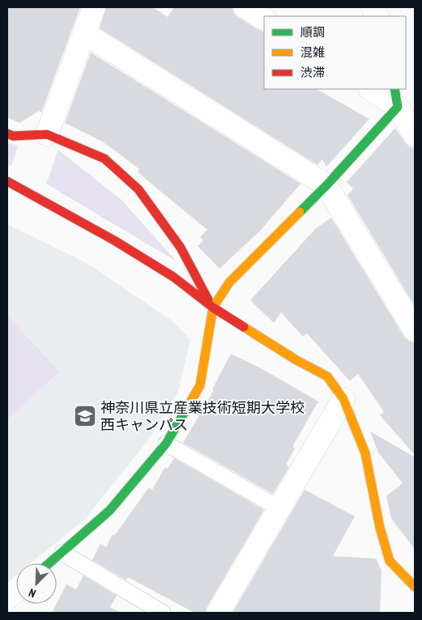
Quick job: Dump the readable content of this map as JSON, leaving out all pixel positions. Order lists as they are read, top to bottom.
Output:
{
  "places": {
    "school or university": ["神奈川県立産業技術短期大学校 西キャンパス"]
  },
  "legend": ["順調", "混雑", "渋滞"],
  "north": "bottom left"
}
